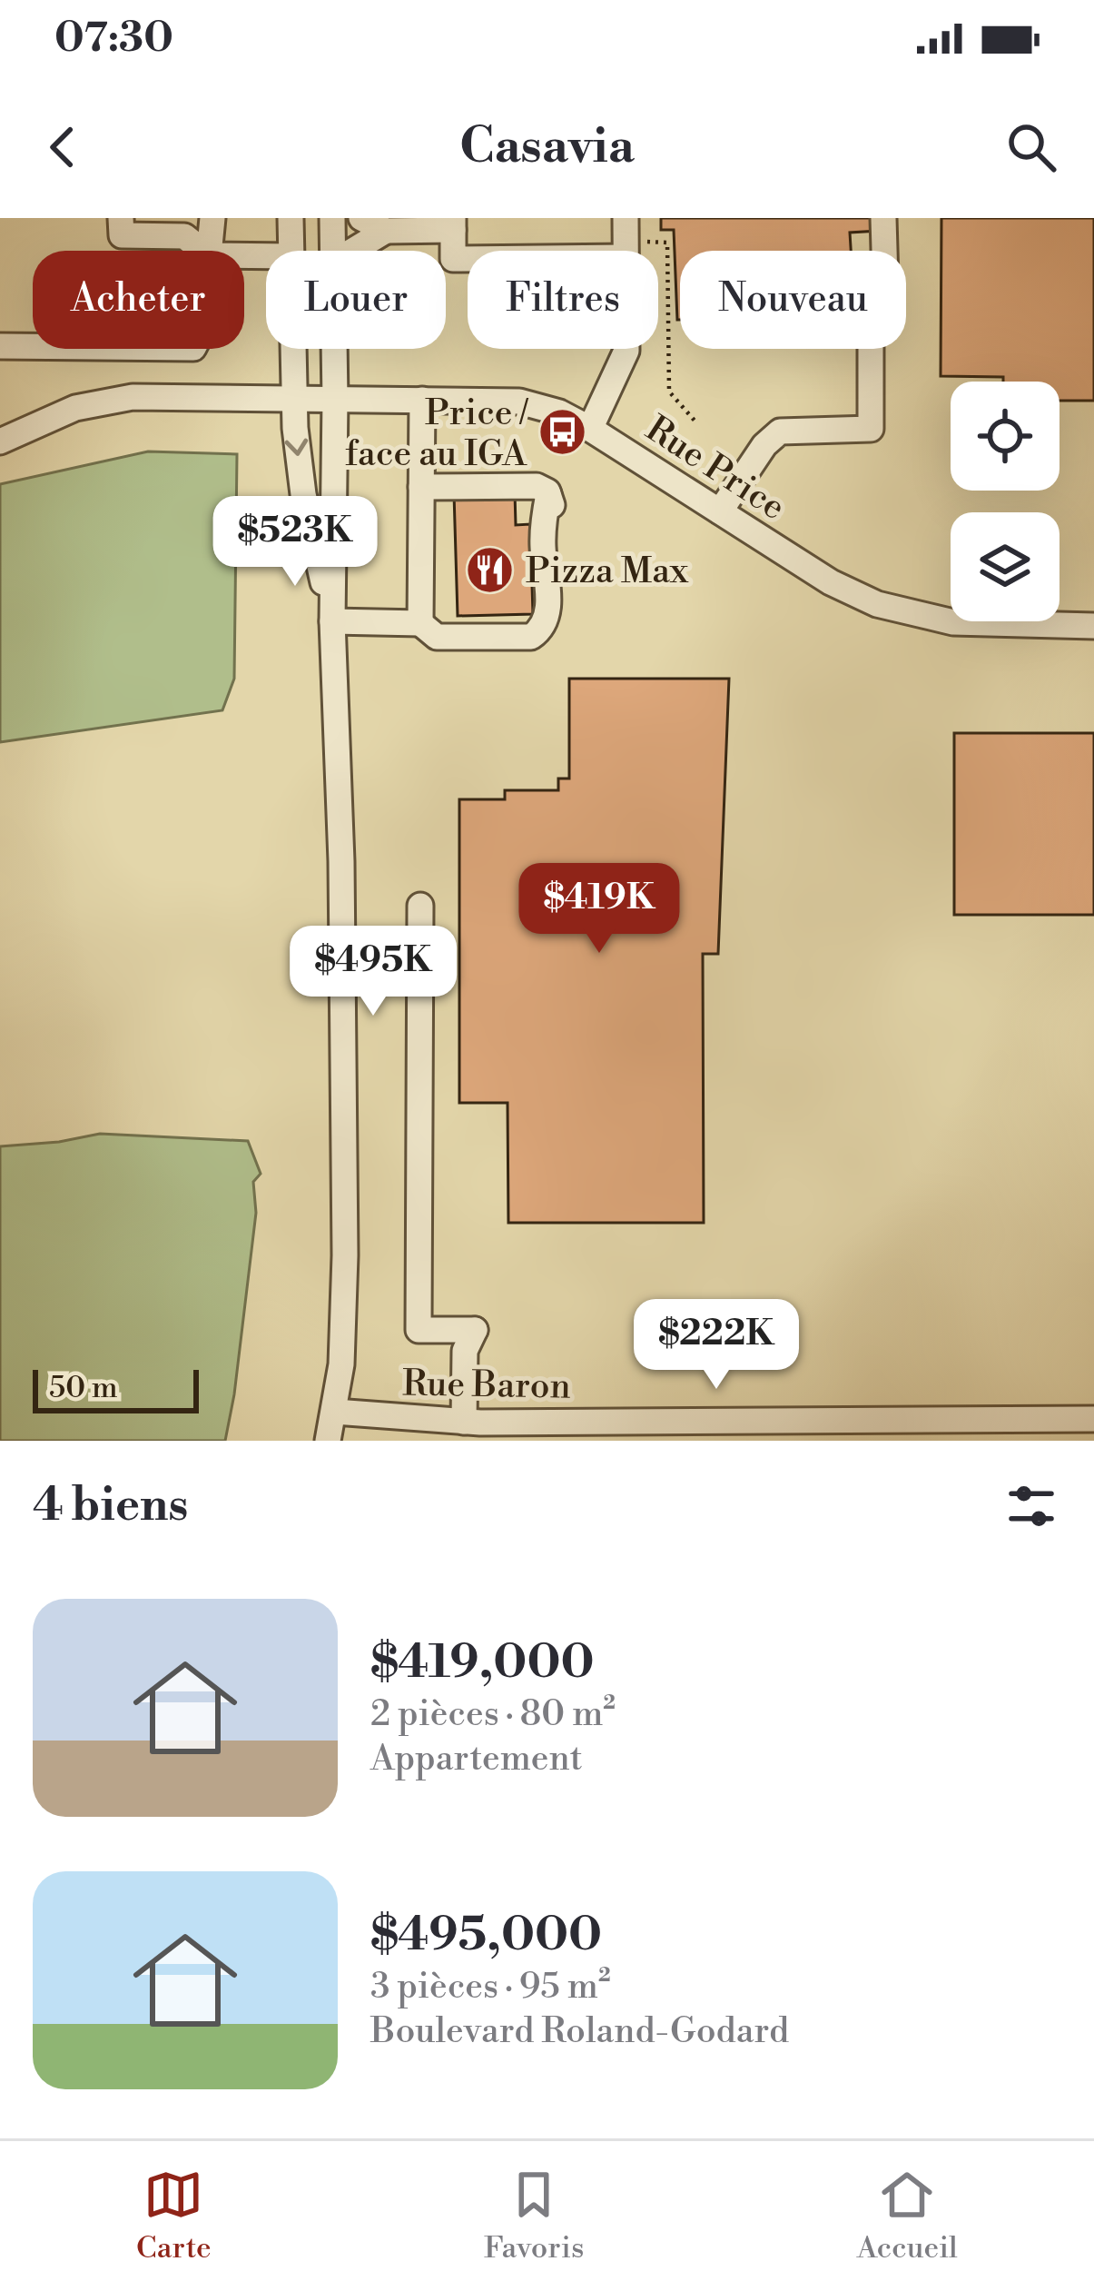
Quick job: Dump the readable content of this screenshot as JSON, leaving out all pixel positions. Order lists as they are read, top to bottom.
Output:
{
  "streets": {
    "street": ["Rue Price", "Rue Baron"]
  },
  "places": {
    "bus stop": ["Price / face au IGA"],
    "restaurant": ["Pizza Max"]
  },
  "scale_bar": "50 m",
  "page": {
    "status": "07:30",
    "header": "Casavia",
    "chip": [
      "Acheter",
      "Louer",
      "Filtres",
      "Nouveau"
    ],
    "price": [
      "$523K",
      "$419K",
      "$495K",
      "$222K"
    ],
    "scale": "50 m",
    "heading": "4 biens",
    "list": [
      {
        "name": "$419,000",
        "note": "2 pièces · 80 m² · Appartement"
      },
      {
        "name": "$495,000",
        "note": "3 pièces · 95 m² · Boulevard Roland-Godard"
      }
    ],
    "tabs": ["Carte", "Favoris", "Accueil"]
  }
}
